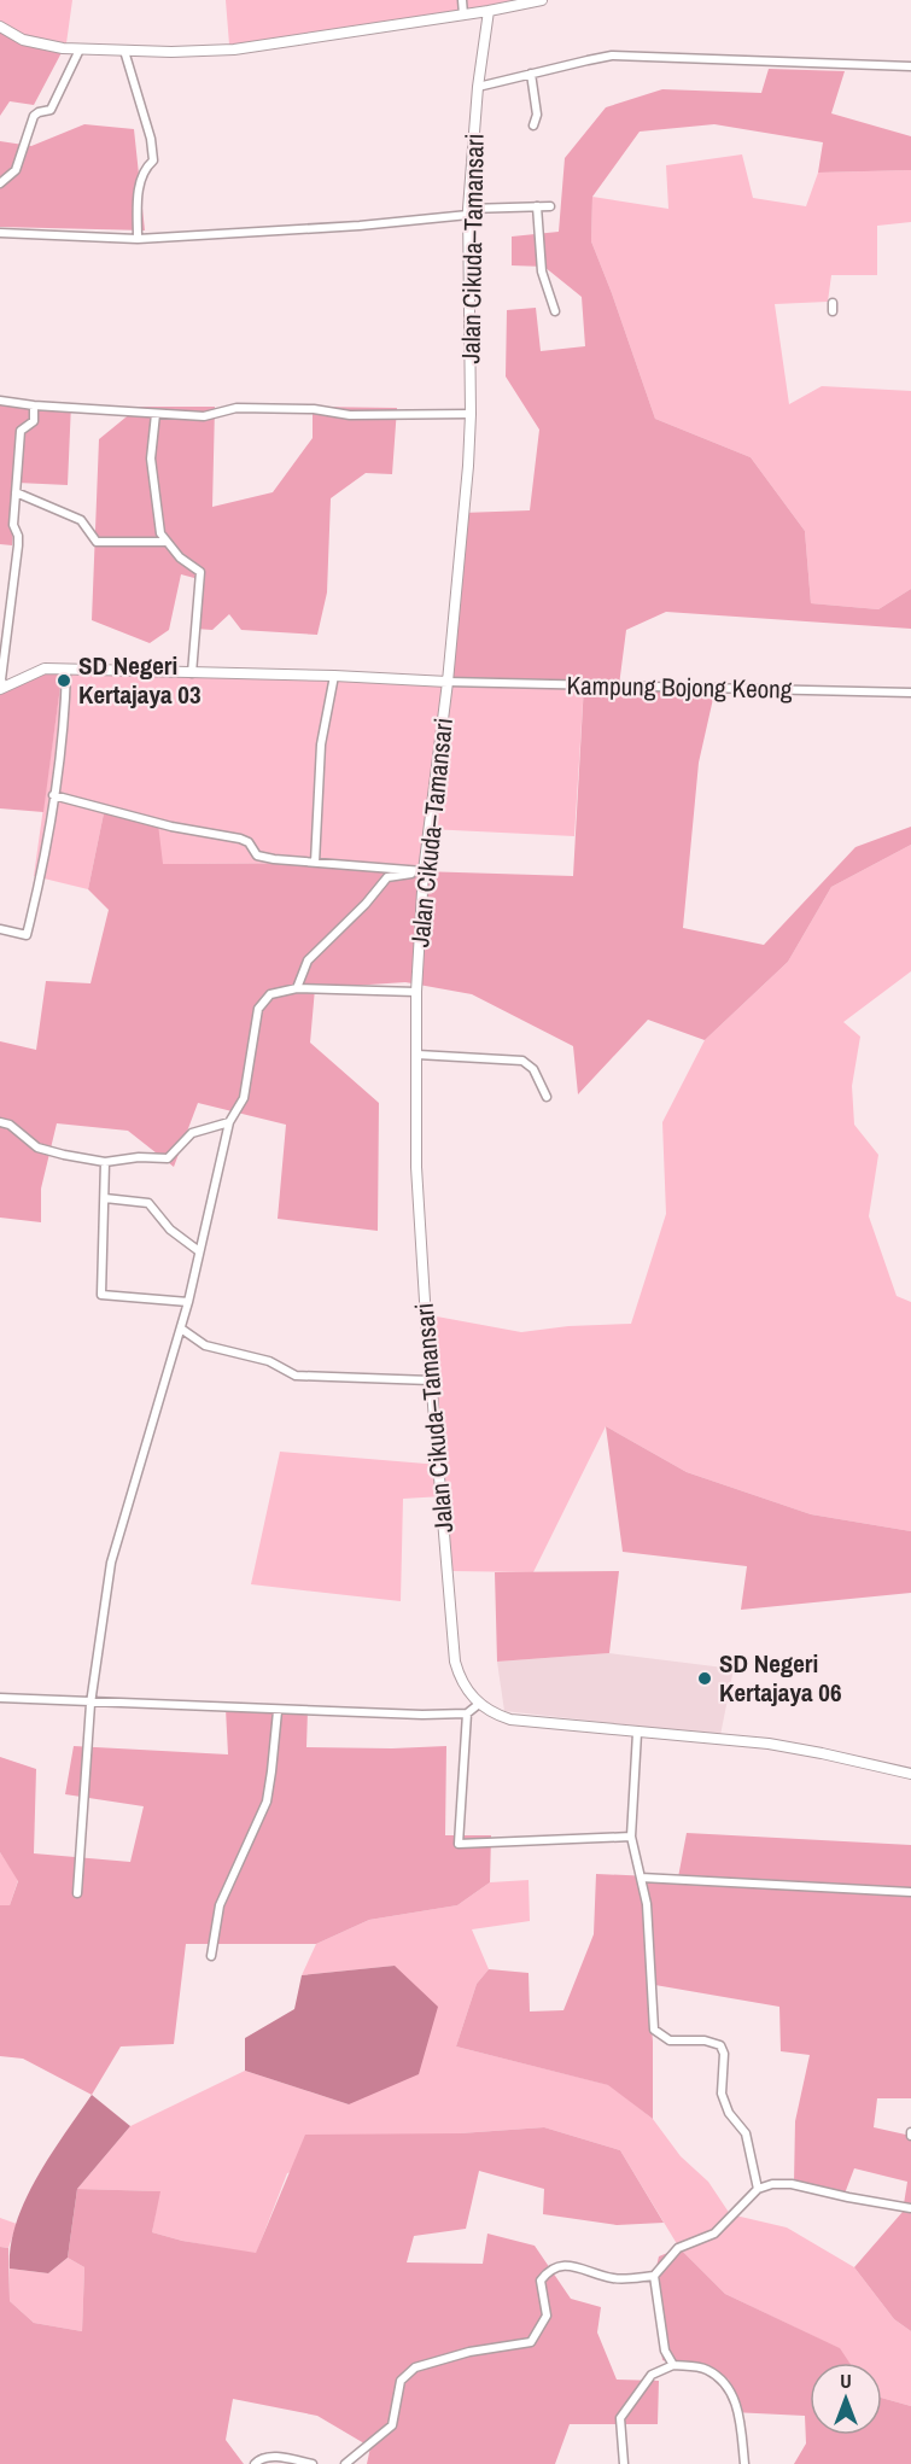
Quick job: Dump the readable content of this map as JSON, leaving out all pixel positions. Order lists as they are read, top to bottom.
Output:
{
  "streets": {
    "street": ["Jalan Cikuda–Tamansari", "Kampung Bojong Keong"]
  },
  "crossings": [
    ["Jalan Cikuda–Tamansari", "Kampung Bojong Keong"]
  ],
  "places": ["SD Negeri Kertajaya 03", "SD Negeri Kertajaya 06"],
  "north": "top"
}
